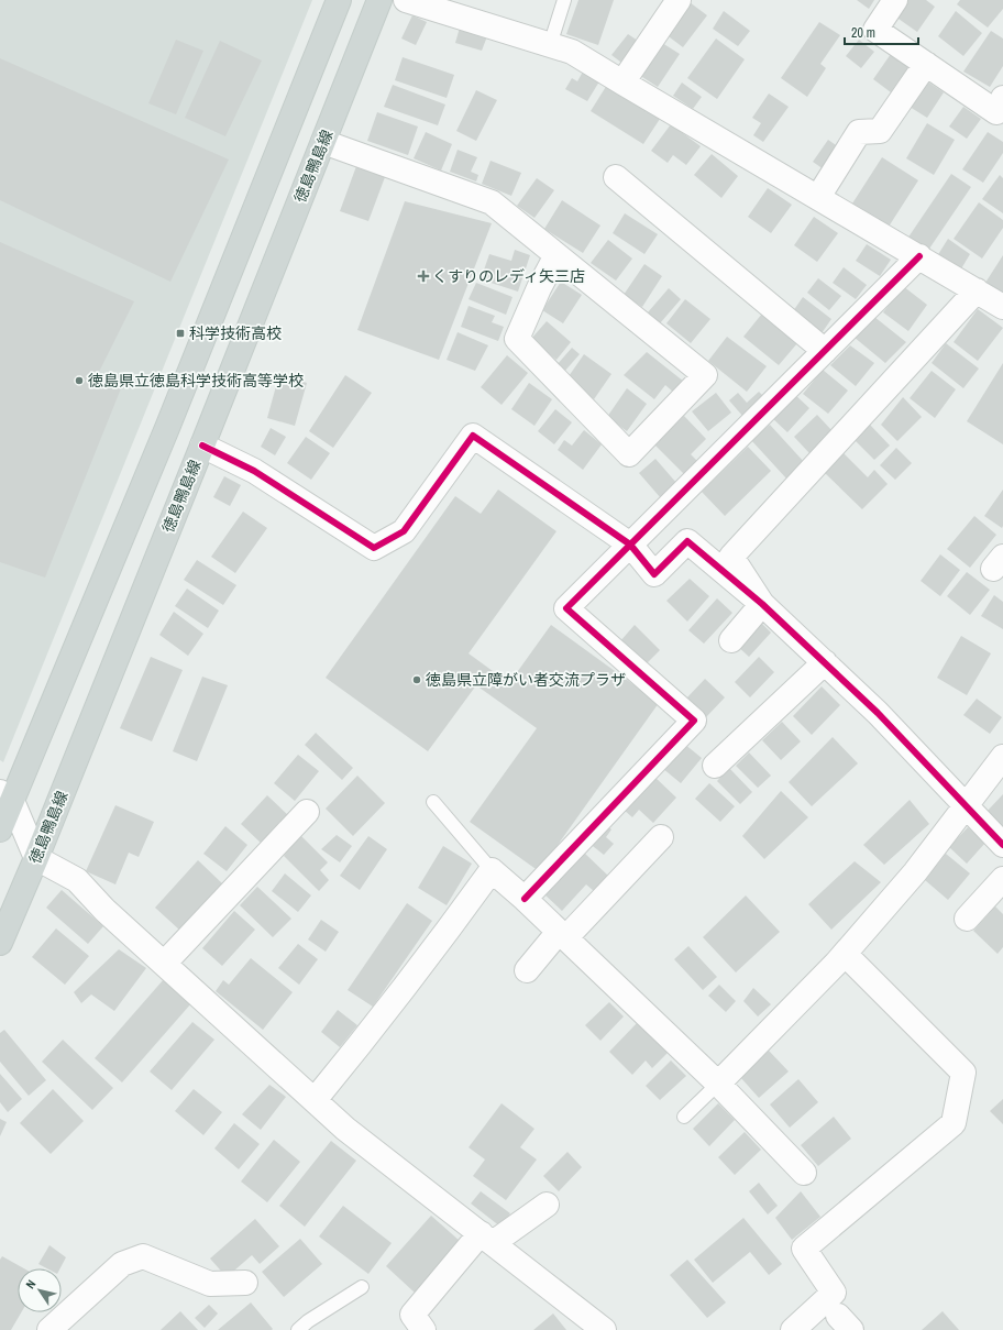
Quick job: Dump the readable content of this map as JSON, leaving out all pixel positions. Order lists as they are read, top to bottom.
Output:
{
  "streets": {
    "main road": ["徳島鴨島線"]
  },
  "places": {
    "health": ["くすりのレディ矢三店"],
    "transit": ["科学技術高校"],
    "other": ["徳島県立徳島科学技術高等学校", "徳島県立障がい者交流プラザ"]
  },
  "scale_bar": "20 m",
  "north": "top left"
}
